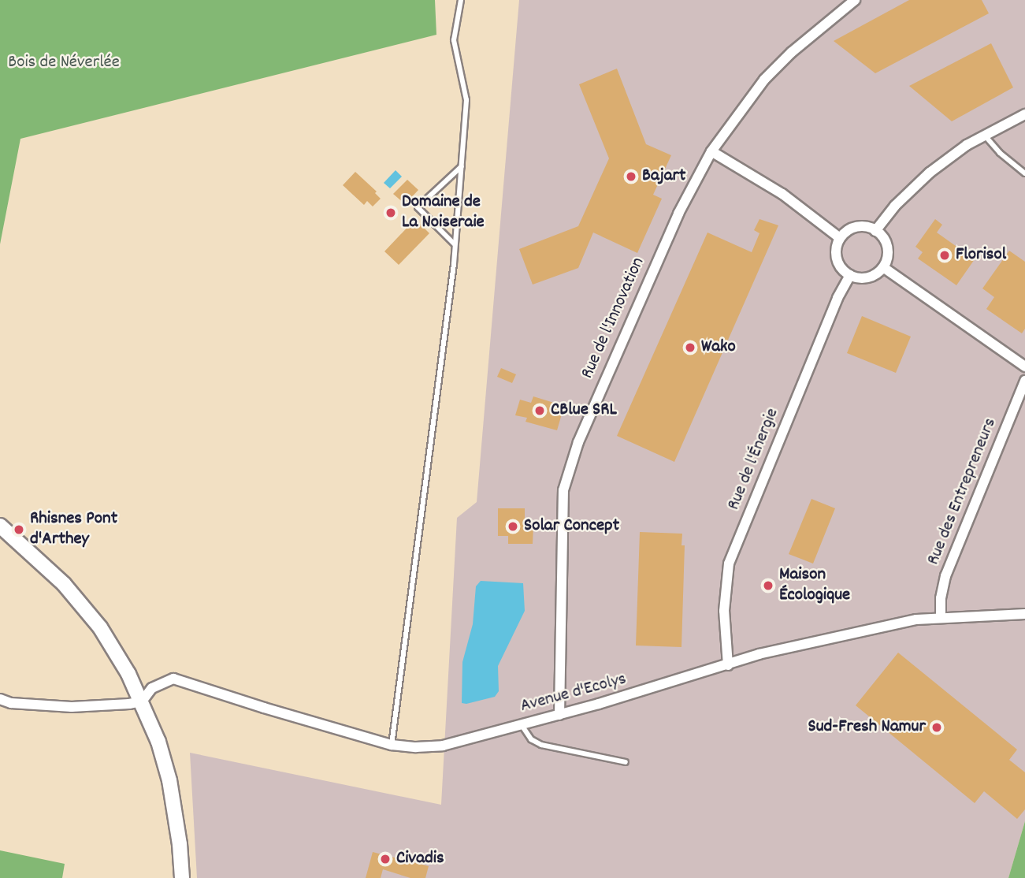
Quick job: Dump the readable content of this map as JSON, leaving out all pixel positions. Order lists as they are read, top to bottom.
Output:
{
  "streets": {
    "street": [
      "Rue de l'Innovation",
      "Rue de l'Énergie",
      "Rue des Entrepreneurs",
      "Avenue d'Ecolys"
    ]
  },
  "crossings": [
    ["Rue de l'Innovation", "Avenue d'Ecolys"],
    ["Rue de l'Énergie", "Avenue d'Ecolys"],
    ["Rue des Entrepreneurs", "Avenue d'Ecolys"]
  ],
  "parks": ["Bois de Néverlée"],
  "places": [
    "Bajart",
    "Domaine de La Noiseraie",
    "Florisol",
    "Wako",
    "CBlue SRL",
    "Solar Concept",
    "Rhisnes Pont d'Arthey",
    "Maison Écologique",
    "Sud-Fresh Namur",
    "Civadis"
  ]
}
